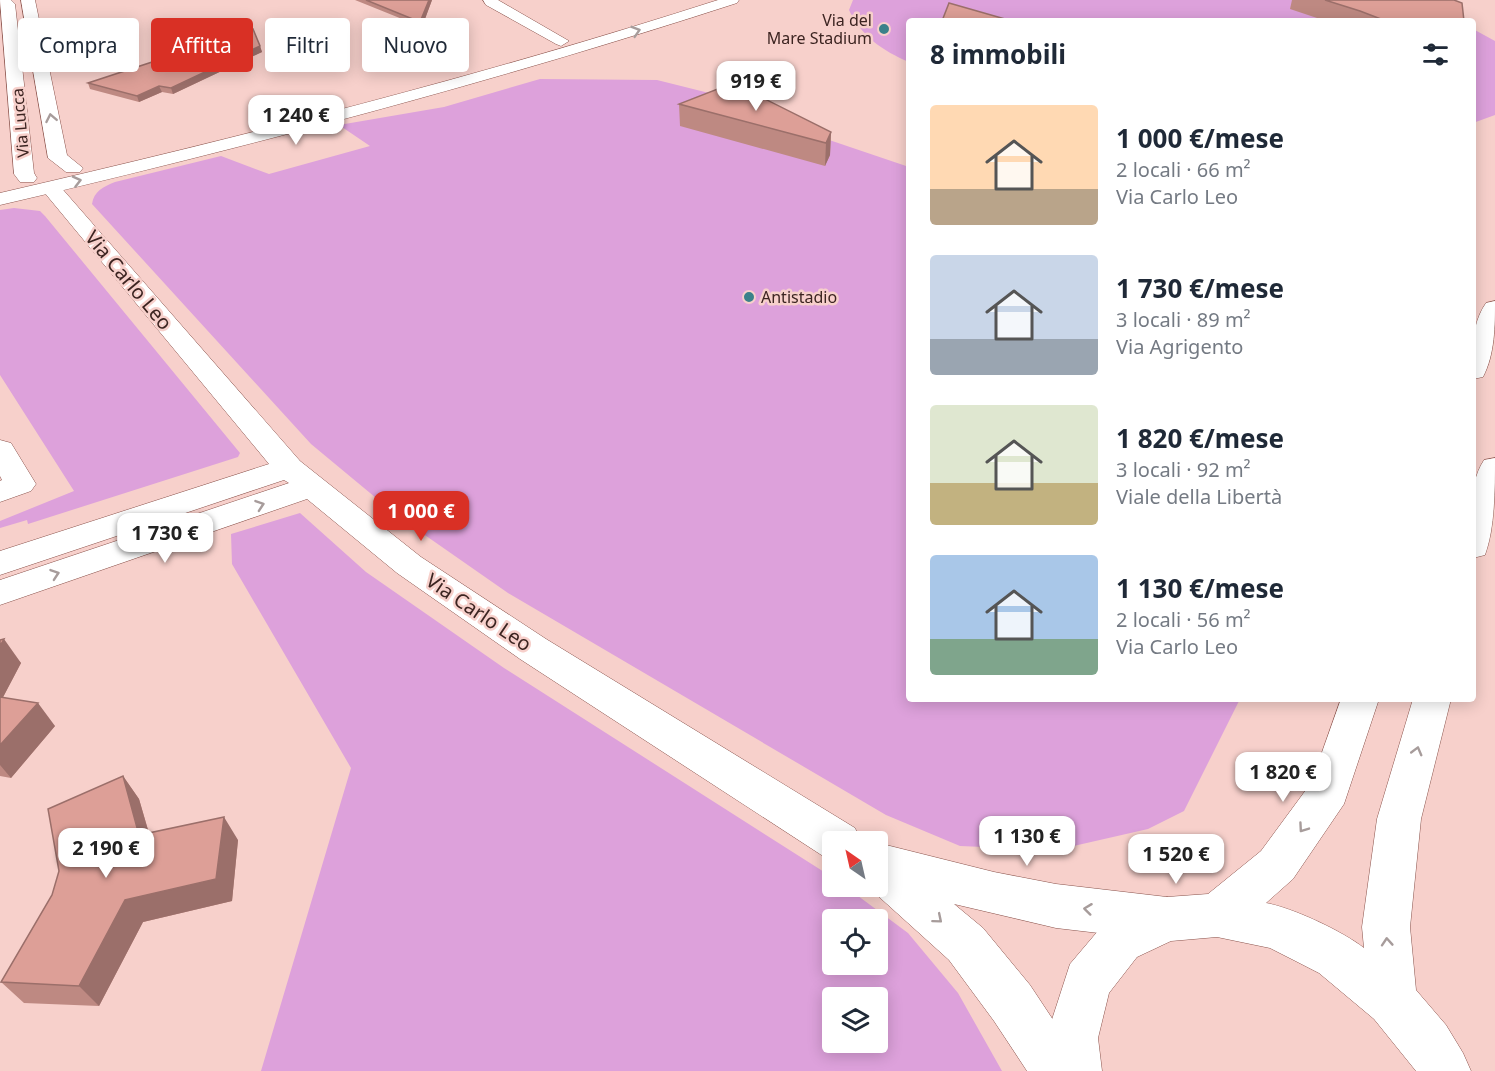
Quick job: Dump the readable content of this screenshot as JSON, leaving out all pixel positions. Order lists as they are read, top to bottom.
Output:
{
  "streets": {
    "street": ["Via Lucca", "Via Carlo Leo"]
  },
  "crossings": [
    ["Via Lucca", "Via Carlo Leo"]
  ],
  "places": ["Via del Mare Stadium", "Antistadio"],
  "north": "top left",
  "page": {
    "chip": [
      "Compra",
      "Affitta",
      "Filtri",
      "Nuovo"
    ],
    "heading": "8 immobili",
    "price": [
      "919 €",
      "1 240 €",
      "1 000 €",
      "1 730 €",
      "1 820 €",
      "1 130 €",
      "2 190 €",
      "1 520 €"
    ],
    "list": [
      {
        "name": "1 000 €/mese",
        "note": "2 locali · 66 m² · Via Carlo Leo"
      },
      {
        "name": "1 730 €/mese",
        "note": "3 locali · 89 m² · Via Agrigento"
      },
      {
        "name": "1 820 €/mese",
        "note": "3 locali · 92 m² · Viale della Libertà"
      },
      {
        "name": "1 130 €/mese",
        "note": "2 locali · 56 m² · Via Carlo Leo"
      }
    ]
  }
}
